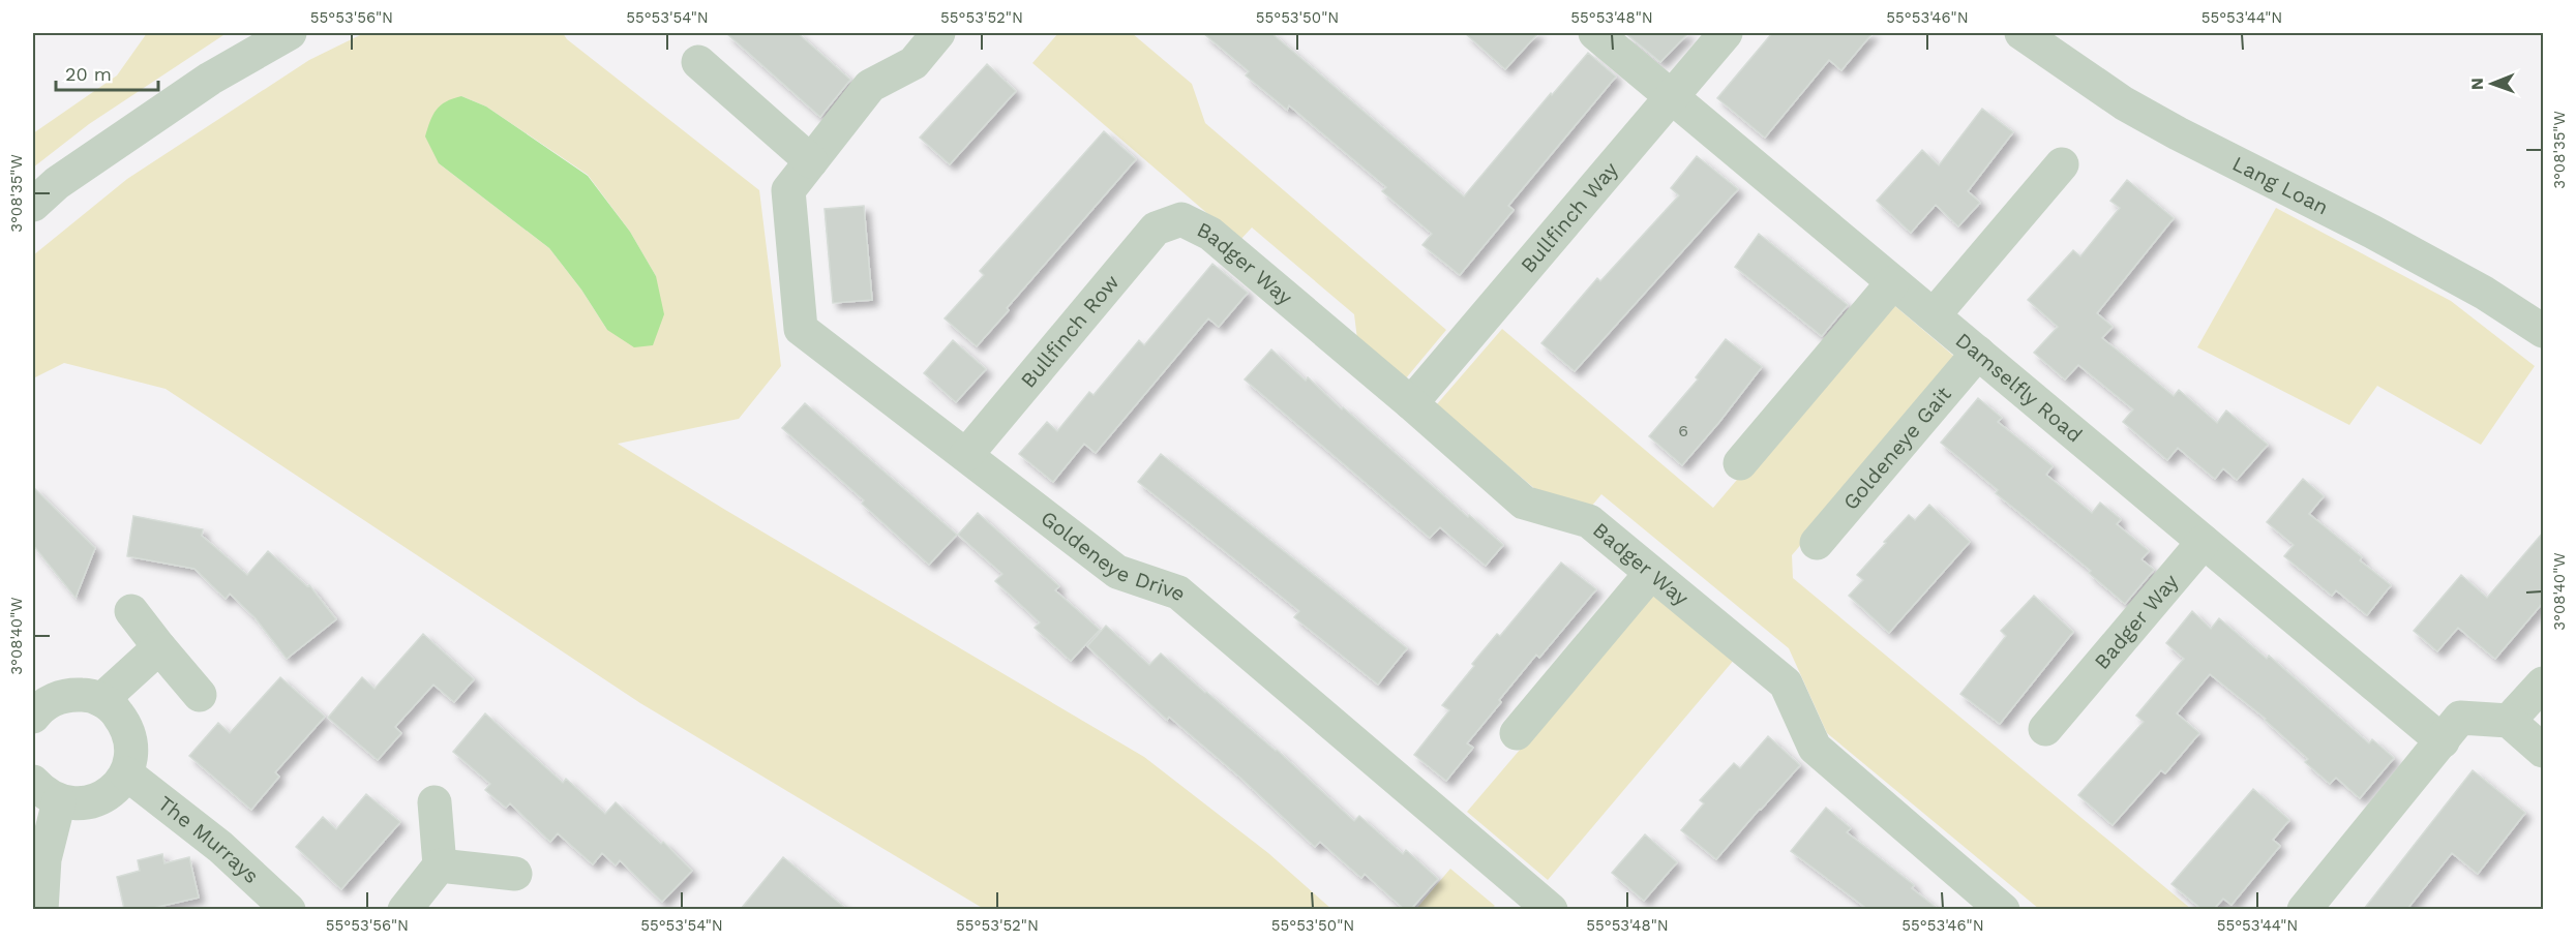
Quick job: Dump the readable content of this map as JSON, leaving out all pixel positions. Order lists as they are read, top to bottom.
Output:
{
  "streets": {
    "street": [
      "Lang Loan",
      "Bullfinch Way",
      "Badger Way",
      "Bullfinch Row",
      "Damselfly Road",
      "Goldeneye Gait",
      "Goldeneye Drive",
      "The Murrays"
    ]
  },
  "crossings": [
    ["Bullfinch Way", "Badger Way"],
    ["Bullfinch Way", "Damselfly Road"],
    ["Badger Way", "Bullfinch Row"],
    ["Badger Way", "Damselfly Road"],
    ["Bullfinch Row", "Goldeneye Drive"],
    ["Damselfly Road", "Goldeneye Gait"]
  ],
  "house_numbers": ["6"],
  "scale_bar": "20 m",
  "north": "left",
  "coordinates": [
    "55°53'56\"N",
    "55°53'54\"N",
    "55°53'52\"N",
    "55°53'50\"N",
    "55°53'48\"N",
    "55°53'46\"N",
    "55°53'44\"N",
    "3°08'35\"W",
    "3°08'40\"W"
  ]
}
